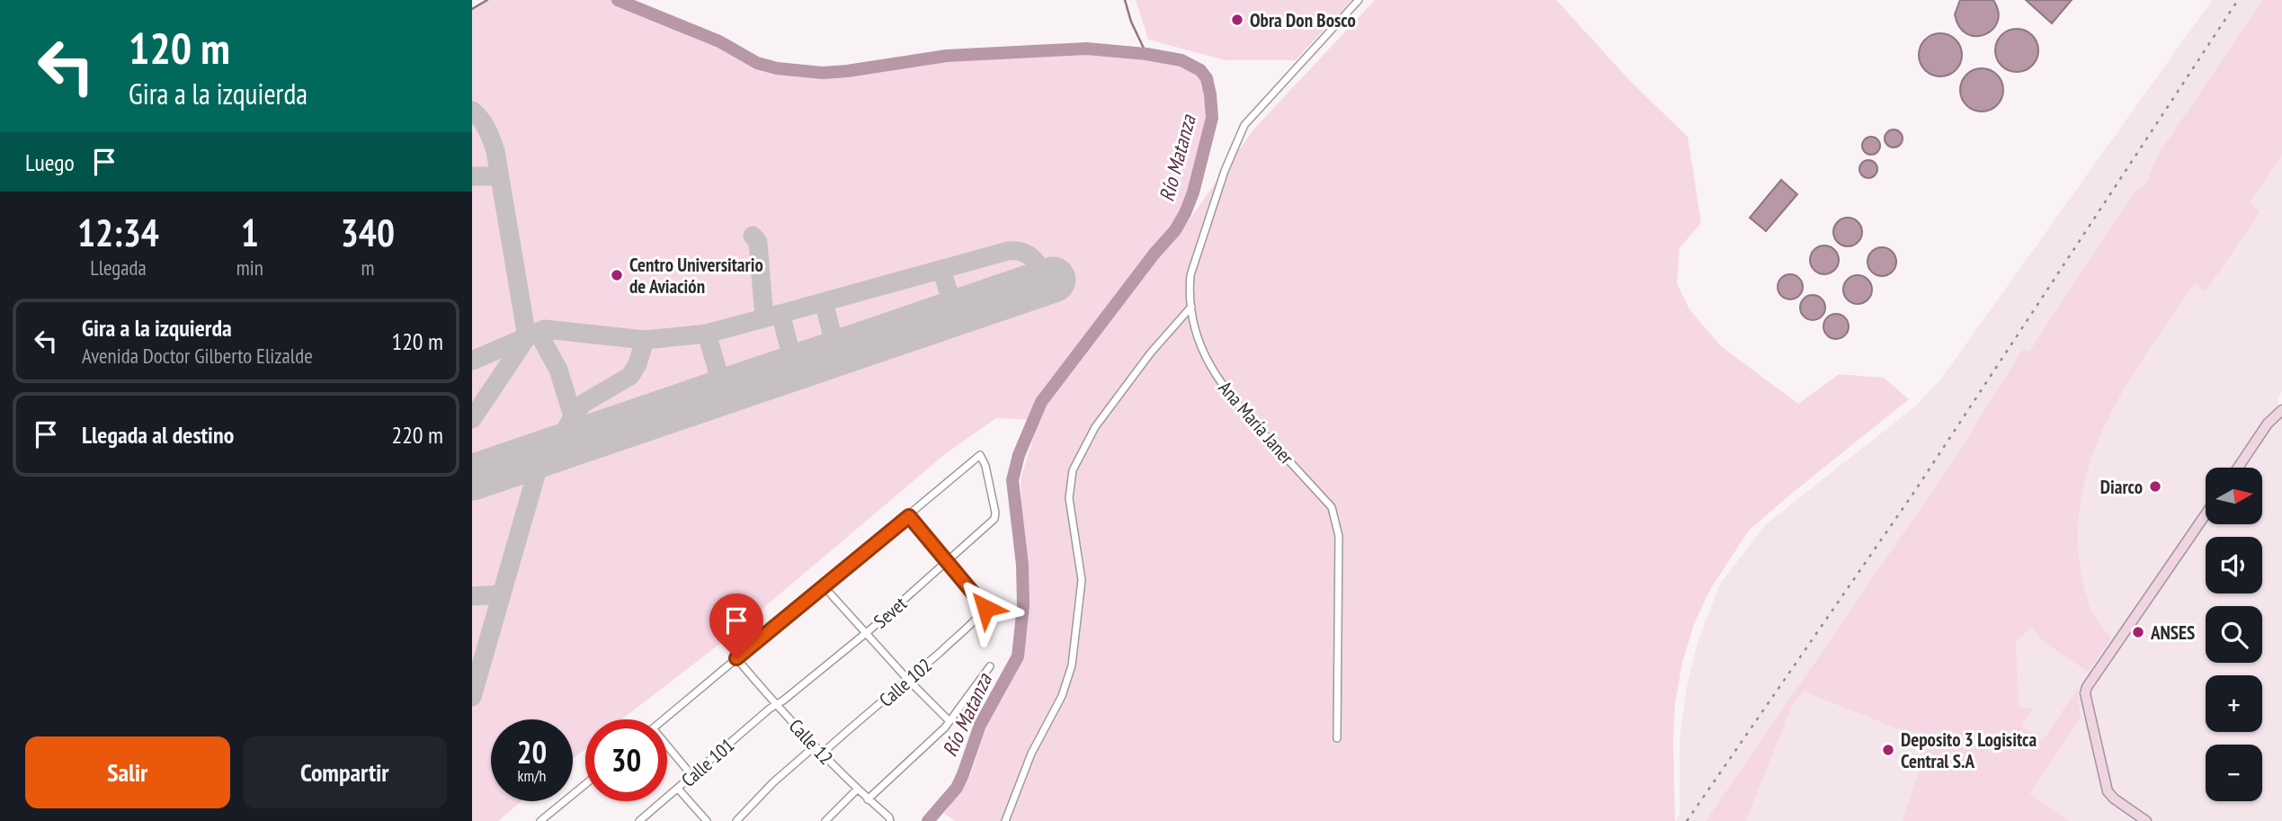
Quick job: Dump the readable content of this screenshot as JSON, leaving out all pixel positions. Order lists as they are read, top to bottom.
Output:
{
  "streets": {
    "street": [
      "Ana María Janer",
      "Sevet",
      "Calle 102",
      "Calle 12",
      "Calle 101"
    ]
  },
  "crossings": [
    ["Sevet", "Calle 102"],
    ["Sevet", "Calle 12"],
    ["Sevet", "Calle 101"],
    ["Calle 102", "Calle 12"],
    ["Calle 12", "Calle 101"]
  ],
  "water": ["Río Matanza"],
  "places": [
    "Obra Don Bosco",
    "Centro Universitario de Aviación",
    "Diarco",
    "ANSES",
    "Deposito 3 Logisitca Central S.A"
  ],
  "north": "right",
  "page": {
    "turn": ["120 m", "Gira a la izquierda"],
    "then": "Luego",
    "eta": [
      "12:34",
      "Llegada",
      "1",
      "min",
      "340",
      "m"
    ],
    "list": [
      {
        "name": "Gira a la izquierda",
        "note": "Avenida Doctor Gilberto Elizalde",
        "value": "120 m"
      },
      {
        "name": "Llegada al destino",
        "value": "220 m"
      }
    ],
    "map_buttons": ["+", "−"],
    "speed": "20 km/h",
    "limit": "30",
    "buttons": ["Salir", "Compartir"]
  }
}
